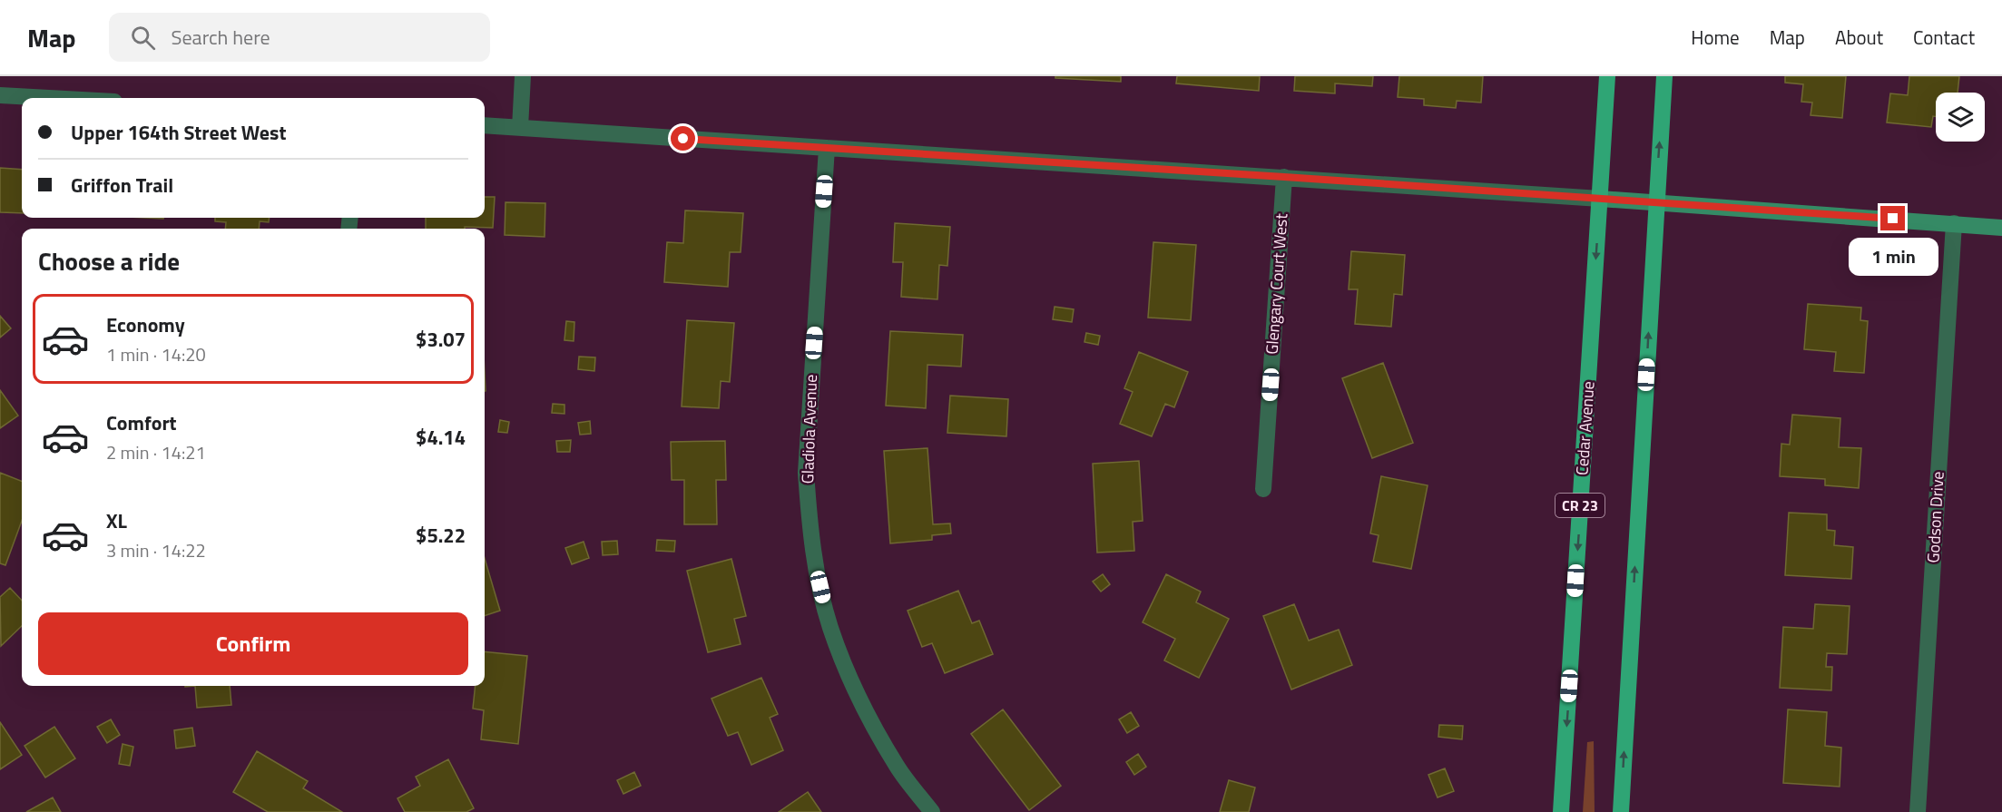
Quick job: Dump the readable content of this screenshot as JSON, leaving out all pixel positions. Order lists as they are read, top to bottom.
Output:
{
  "streets": {
    "main road": ["Cedar Avenue", "CR 23"],
    "street": ["Glengary Court West", "Gladiola Avenue", "Godson Drive"]
  },
  "page": {
    "header": "Map",
    "search": "Search here",
    "nav": [
      "Home",
      "Map",
      "About",
      "Contact"
    ],
    "banner": ["Upper 164th Street West", "Griffon Trail"],
    "heading": "Choose a ride",
    "bubble": "1 min",
    "list": [
      {
        "name": "Economy",
        "note": "1 min · 14:20",
        "value": "$3.07"
      },
      {
        "name": "Comfort",
        "note": "2 min · 14:21",
        "value": "$4.14"
      },
      {
        "name": "XL",
        "note": "3 min · 14:22",
        "value": "$5.22"
      }
    ],
    "buttons": "Confirm"
  }
}
